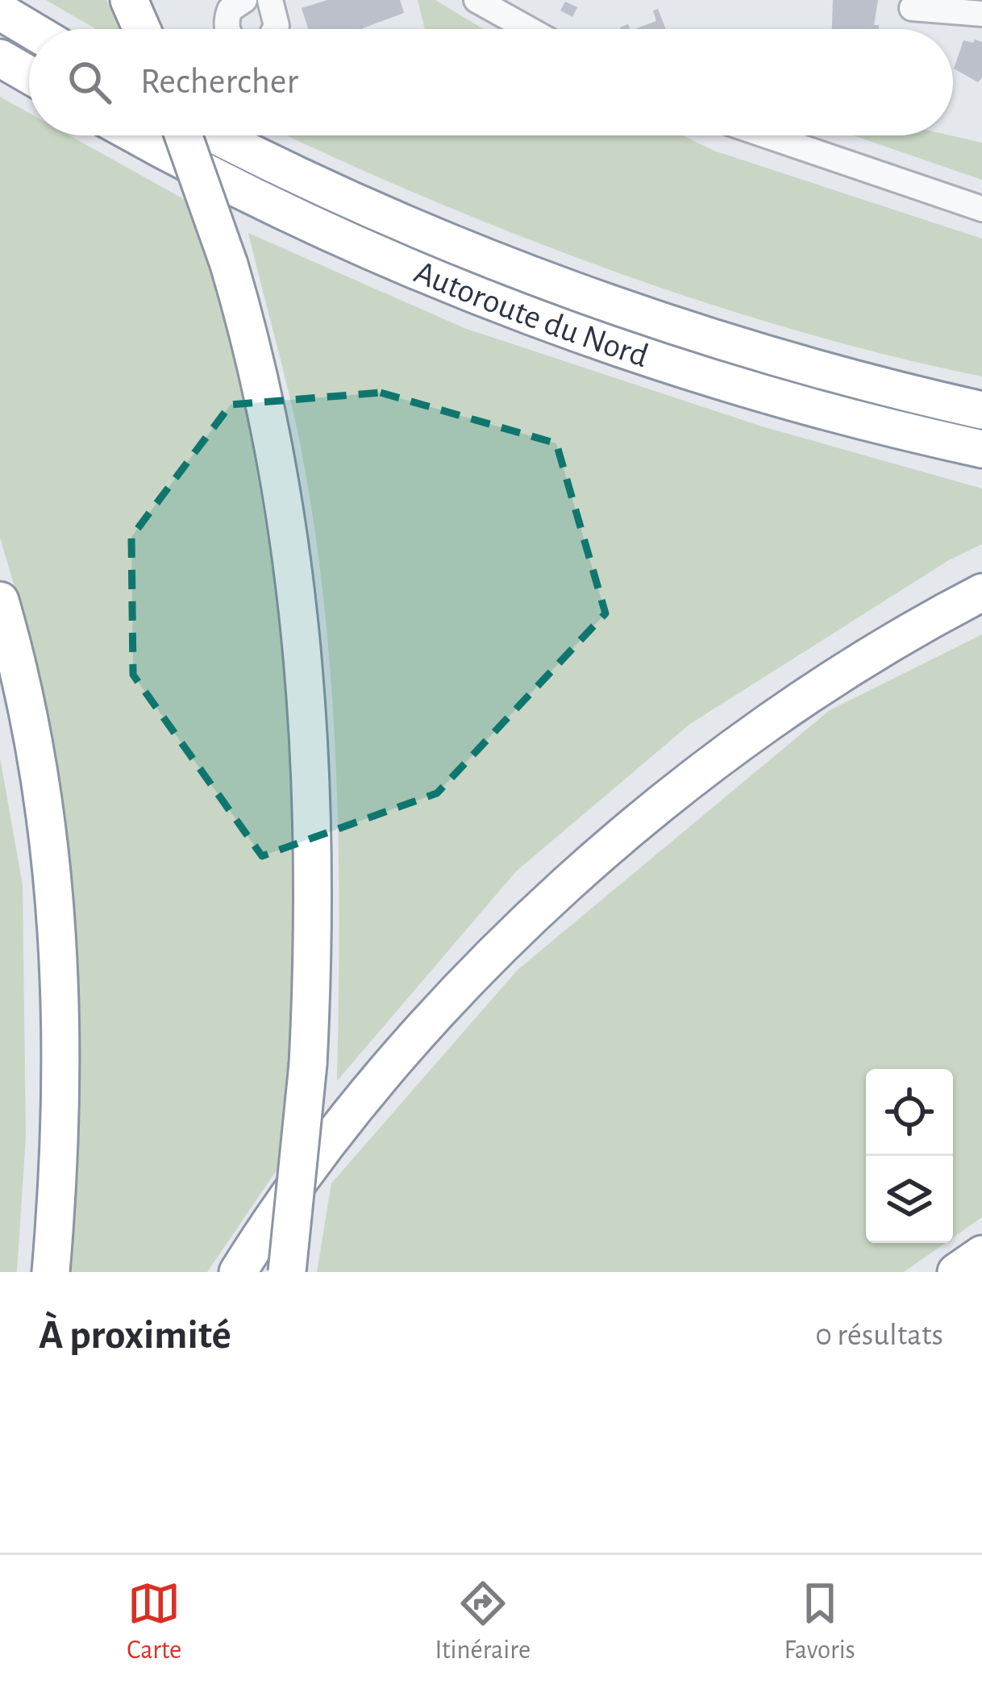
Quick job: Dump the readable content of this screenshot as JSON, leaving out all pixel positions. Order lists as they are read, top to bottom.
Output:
{
  "streets": {
    "highway": ["Autoroute du Nord"]
  },
  "page": {
    "search": "Rechercher",
    "heading": ["À proximité", "0 résultats"],
    "nav": ["Carte", "Itinéraire", "Favoris"]
  }
}
